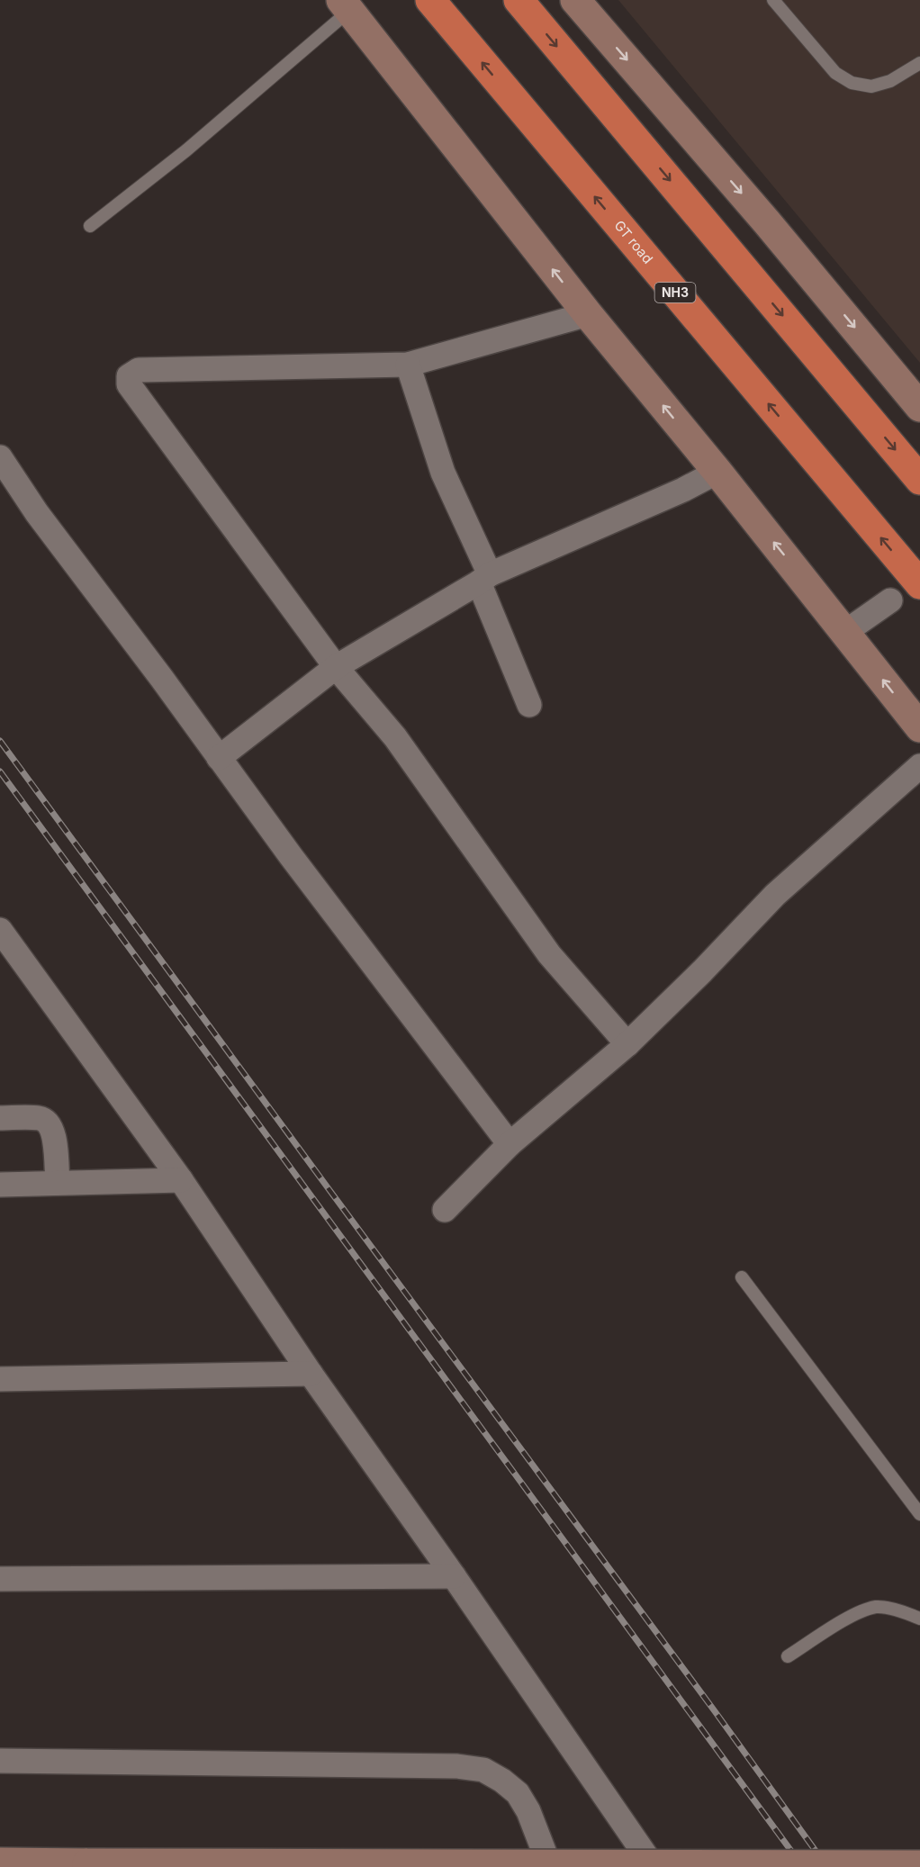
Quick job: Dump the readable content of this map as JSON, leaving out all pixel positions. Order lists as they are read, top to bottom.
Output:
{
  "streets": {
    "highway": ["GT road", "NH3"]
  }
}
